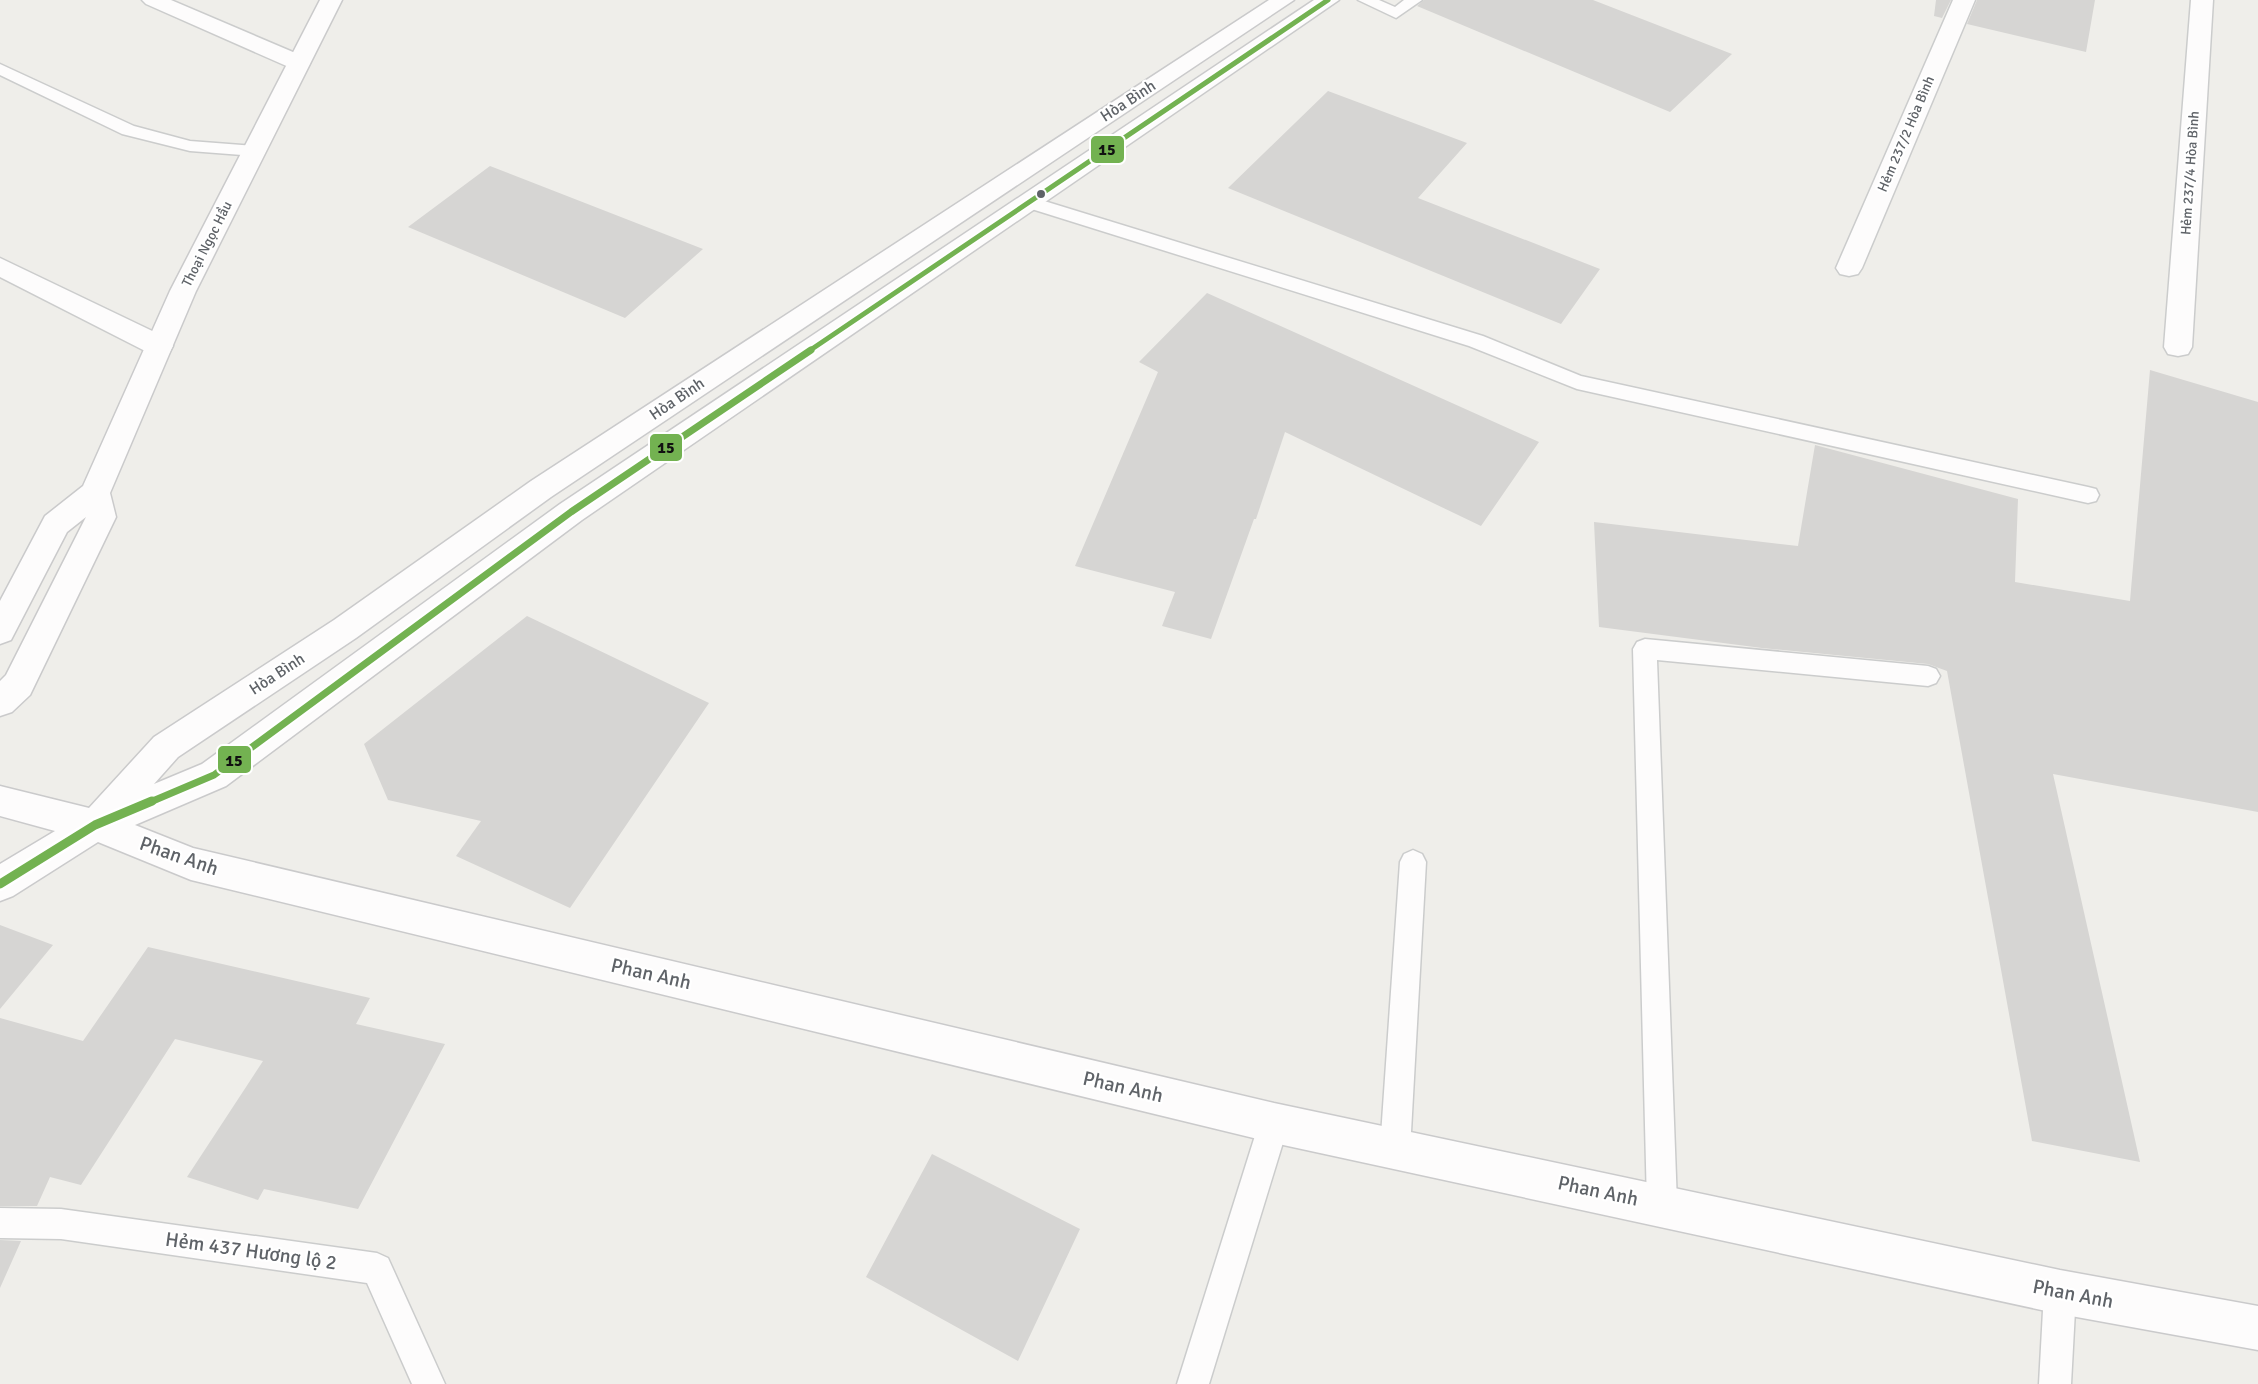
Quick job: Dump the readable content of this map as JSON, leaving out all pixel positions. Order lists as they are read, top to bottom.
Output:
{
  "streets": {
    "main road": [
      "Hòa Bình",
      "Hẻm 237/2 Hòa Bình",
      "Hẻm 237/4 Hòa Bình",
      "Thoại Ngọc Hầu",
      "Phan Anh"
    ],
    "lane": ["Hẻm 437 Hương lộ 2"]
  },
  "crossings": [
    ["Hòa Bình", "Phan Anh"]
  ],
  "lines": ["transit line 15"]
}
